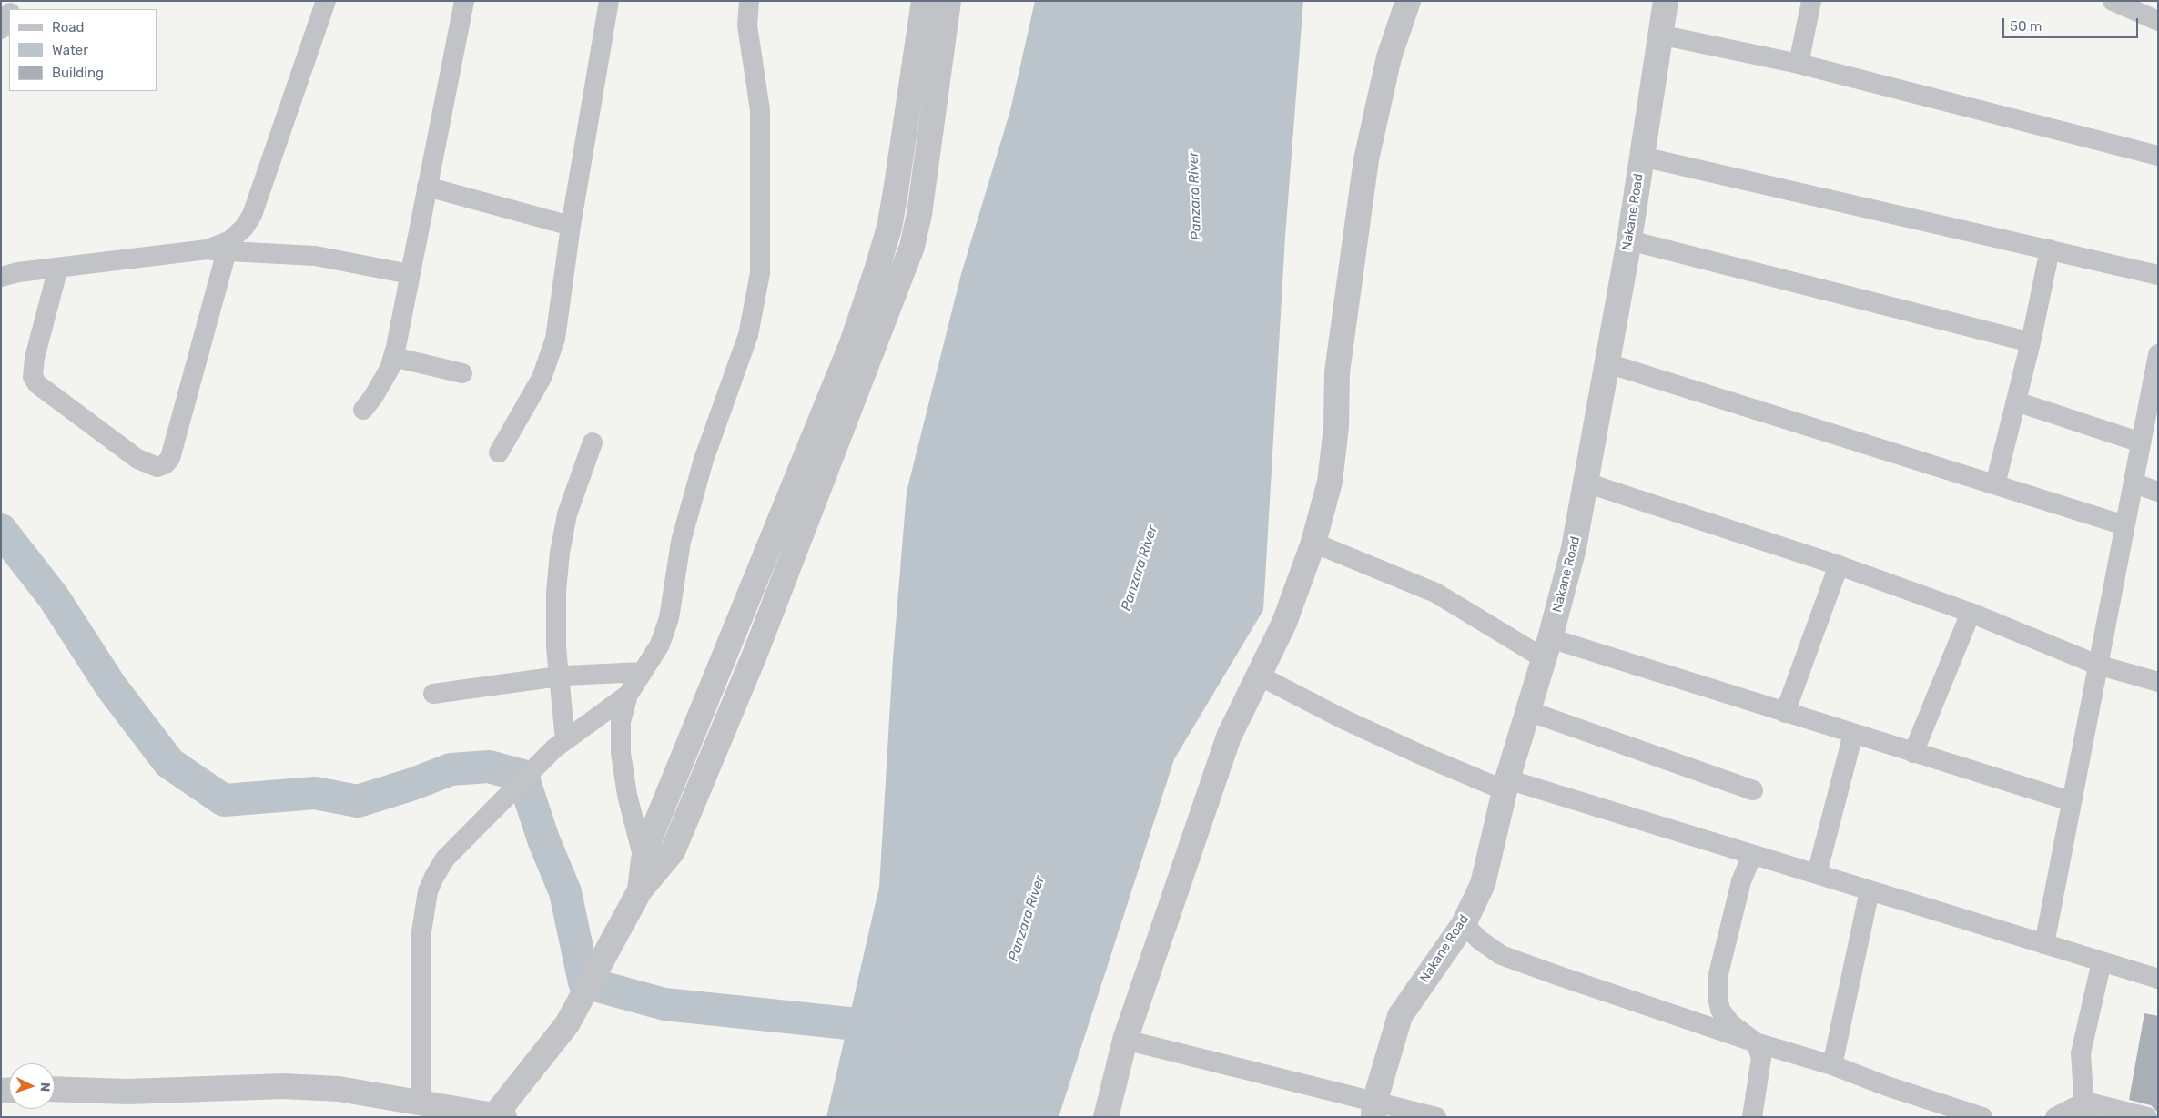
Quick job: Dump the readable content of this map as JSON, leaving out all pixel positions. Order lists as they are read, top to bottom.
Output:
{
  "streets": {
    "street": ["Nakane Road"]
  },
  "water": ["Panzara River"],
  "legend": ["Road", "Water", "Building"],
  "scale_bar": "50 m",
  "north": "right"
}
